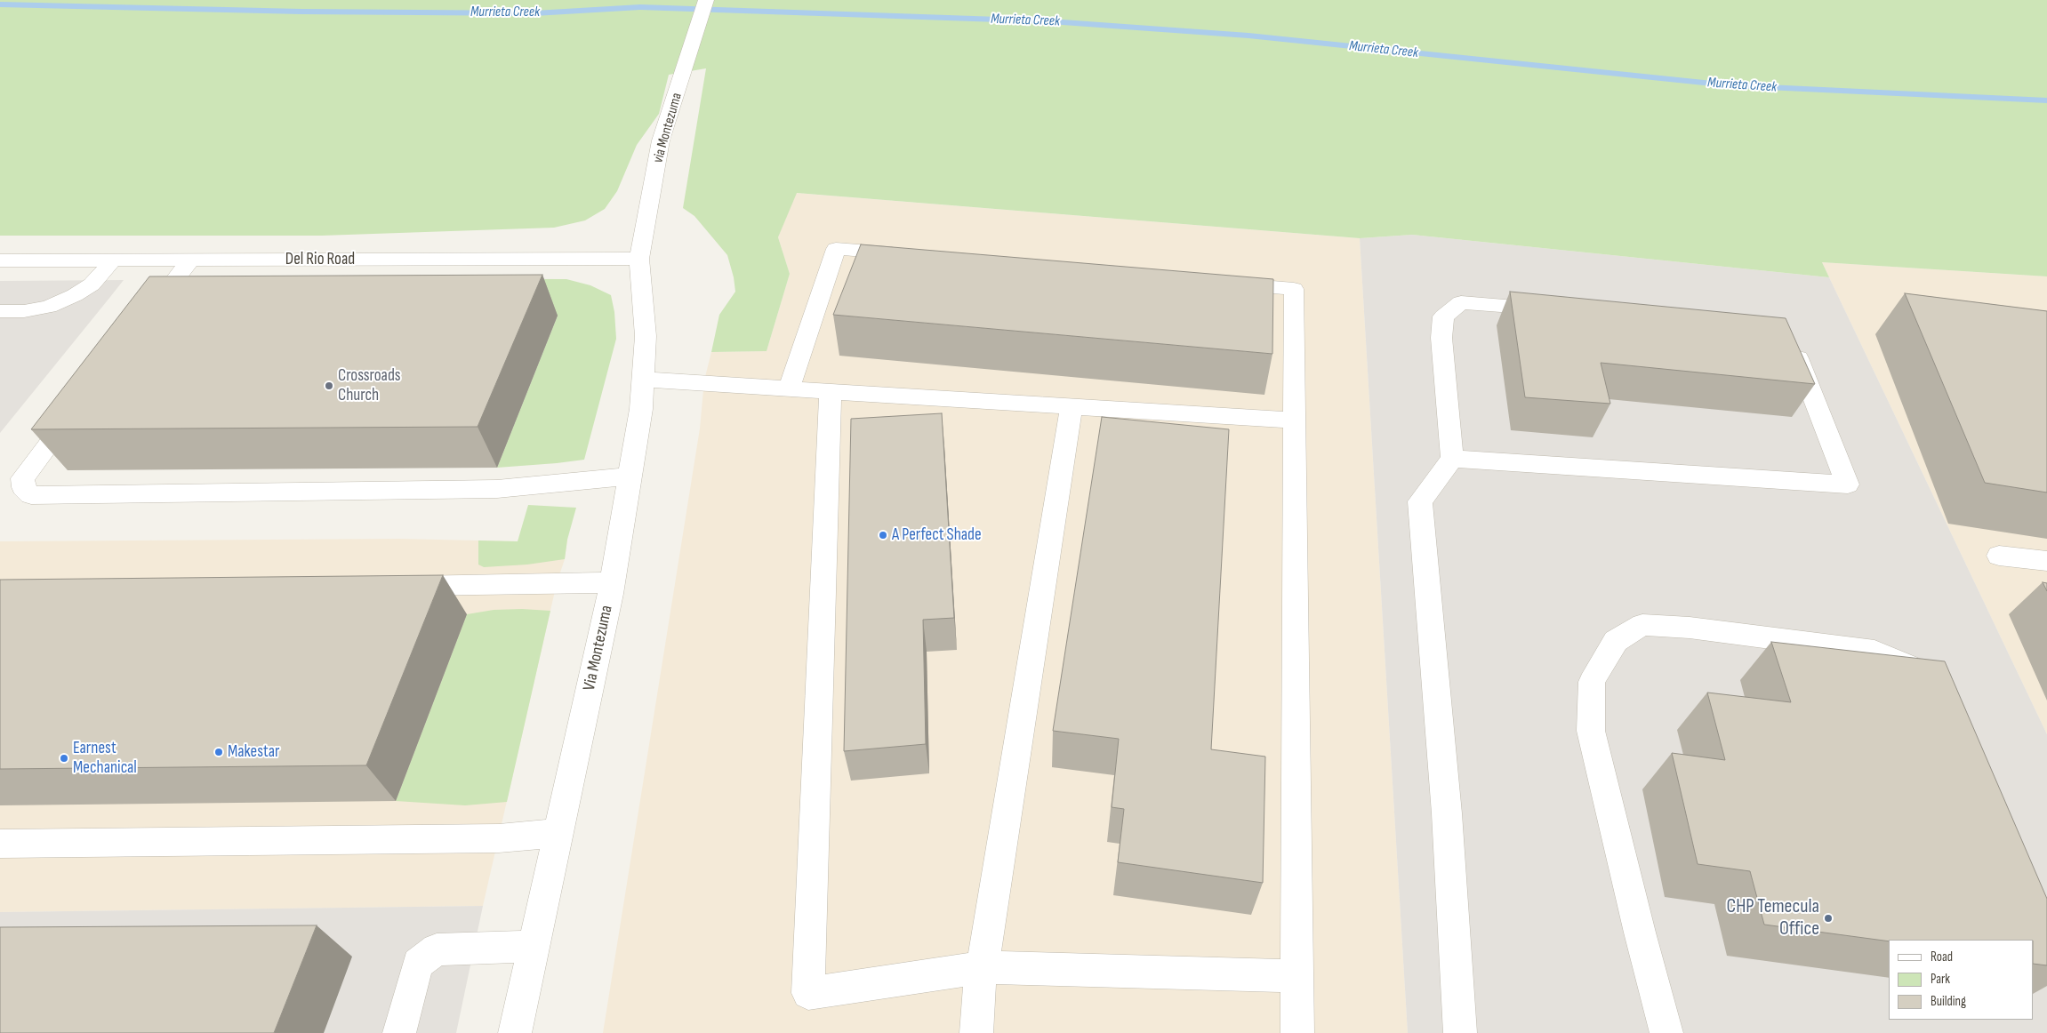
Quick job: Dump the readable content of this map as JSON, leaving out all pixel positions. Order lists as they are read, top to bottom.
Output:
{
  "streets": {
    "street": ["via Montezuma", "Del Rio Road", "Via Montezuma"]
  },
  "crossings": [
    ["via Montezuma", "Del Rio Road"],
    ["via Montezuma", "Via Montezuma"],
    ["Del Rio Road", "Via Montezuma"]
  ],
  "water": ["Murrieta Creek"],
  "places": [
    "Crossroads Church",
    "A Perfect Shade",
    "Makestar",
    "Earnest Mechanical",
    "CHP Temecula Office"
  ],
  "legend": ["Road", "Park", "Building"]
}
